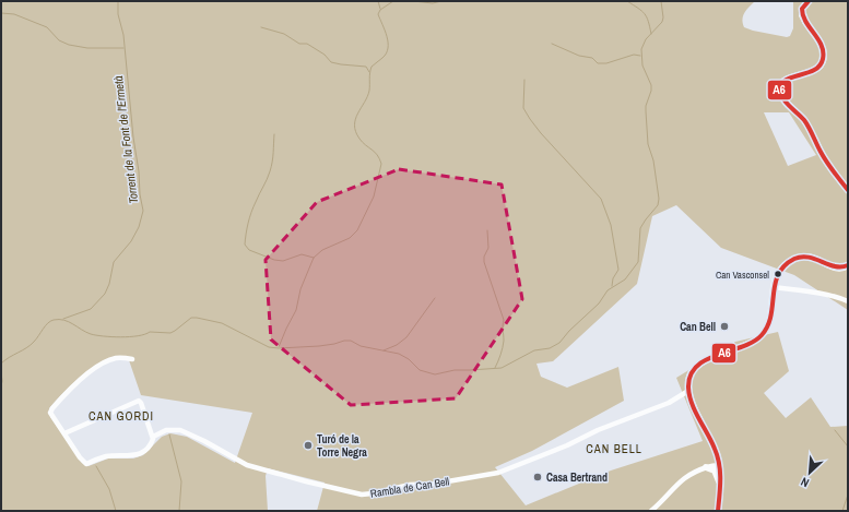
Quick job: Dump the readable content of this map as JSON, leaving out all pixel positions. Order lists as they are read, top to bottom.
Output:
{
  "streets": {
    "street": ["Rambla de Can Bell"]
  },
  "districts": ["CAN GORDI", "CAN BELL"],
  "water": ["Torrent de la Font de l'Ermetà"],
  "places": [
    "Can Vasconsel",
    "Can Bell",
    "Turó de la Torre Negra",
    "Casa Bertrand"
  ],
  "lines": ["transit line A6"],
  "north": "bottom left"
}
